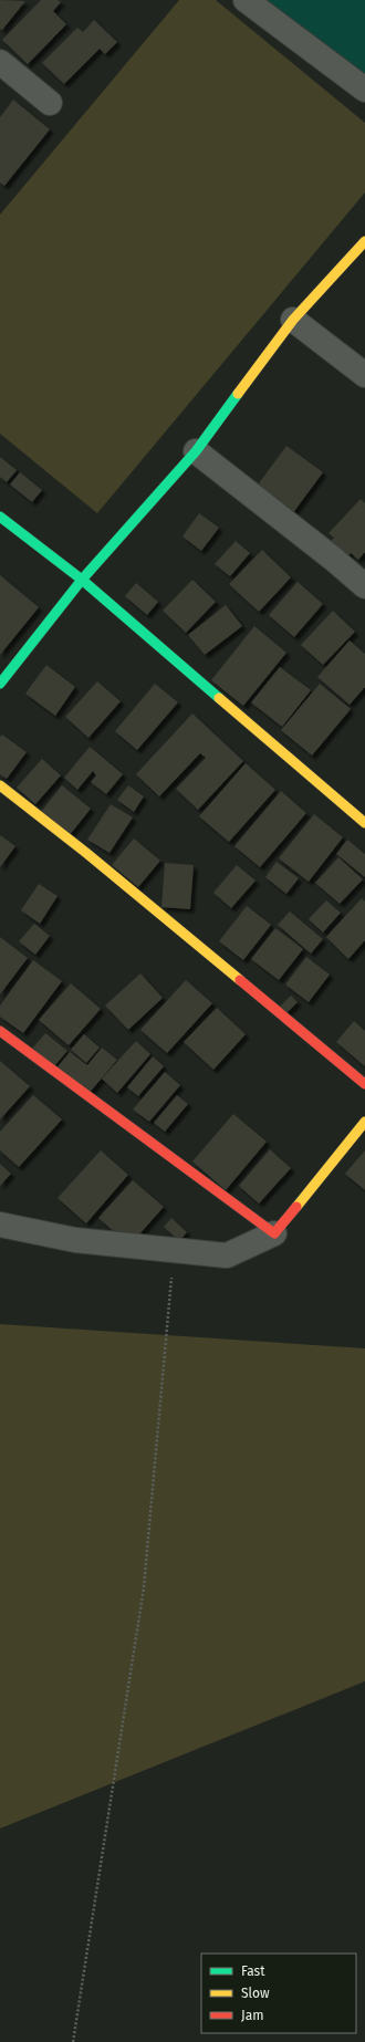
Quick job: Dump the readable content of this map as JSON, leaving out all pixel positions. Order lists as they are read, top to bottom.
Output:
{
  "legend": ["Fast", "Slow", "Jam"]
}
